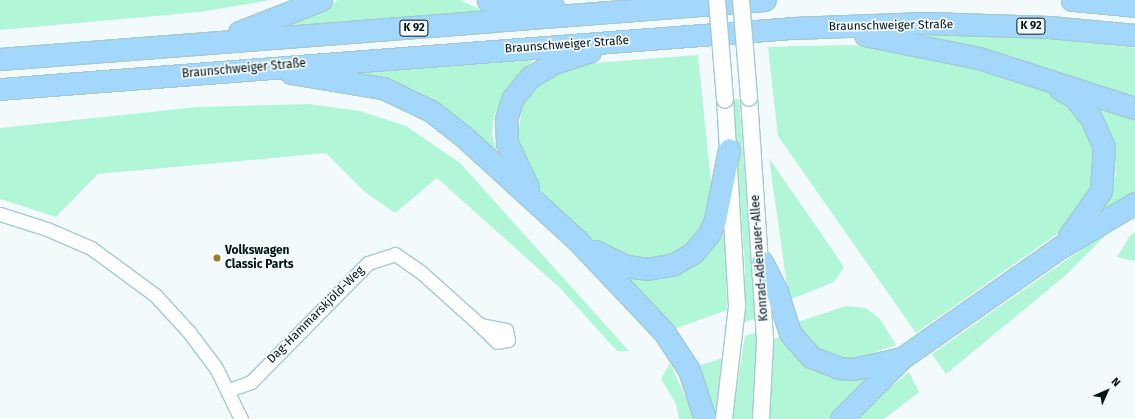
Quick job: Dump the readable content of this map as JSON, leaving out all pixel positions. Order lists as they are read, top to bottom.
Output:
{
  "streets": {
    "highway": ["Braunschweiger Straße", "K 92"],
    "street": ["Konrad-Adenauer-Allee", "Dag-Hammarskjöld-Weg"]
  },
  "places": ["Volkswagen Classic Parts"],
  "north": "top right"
}
